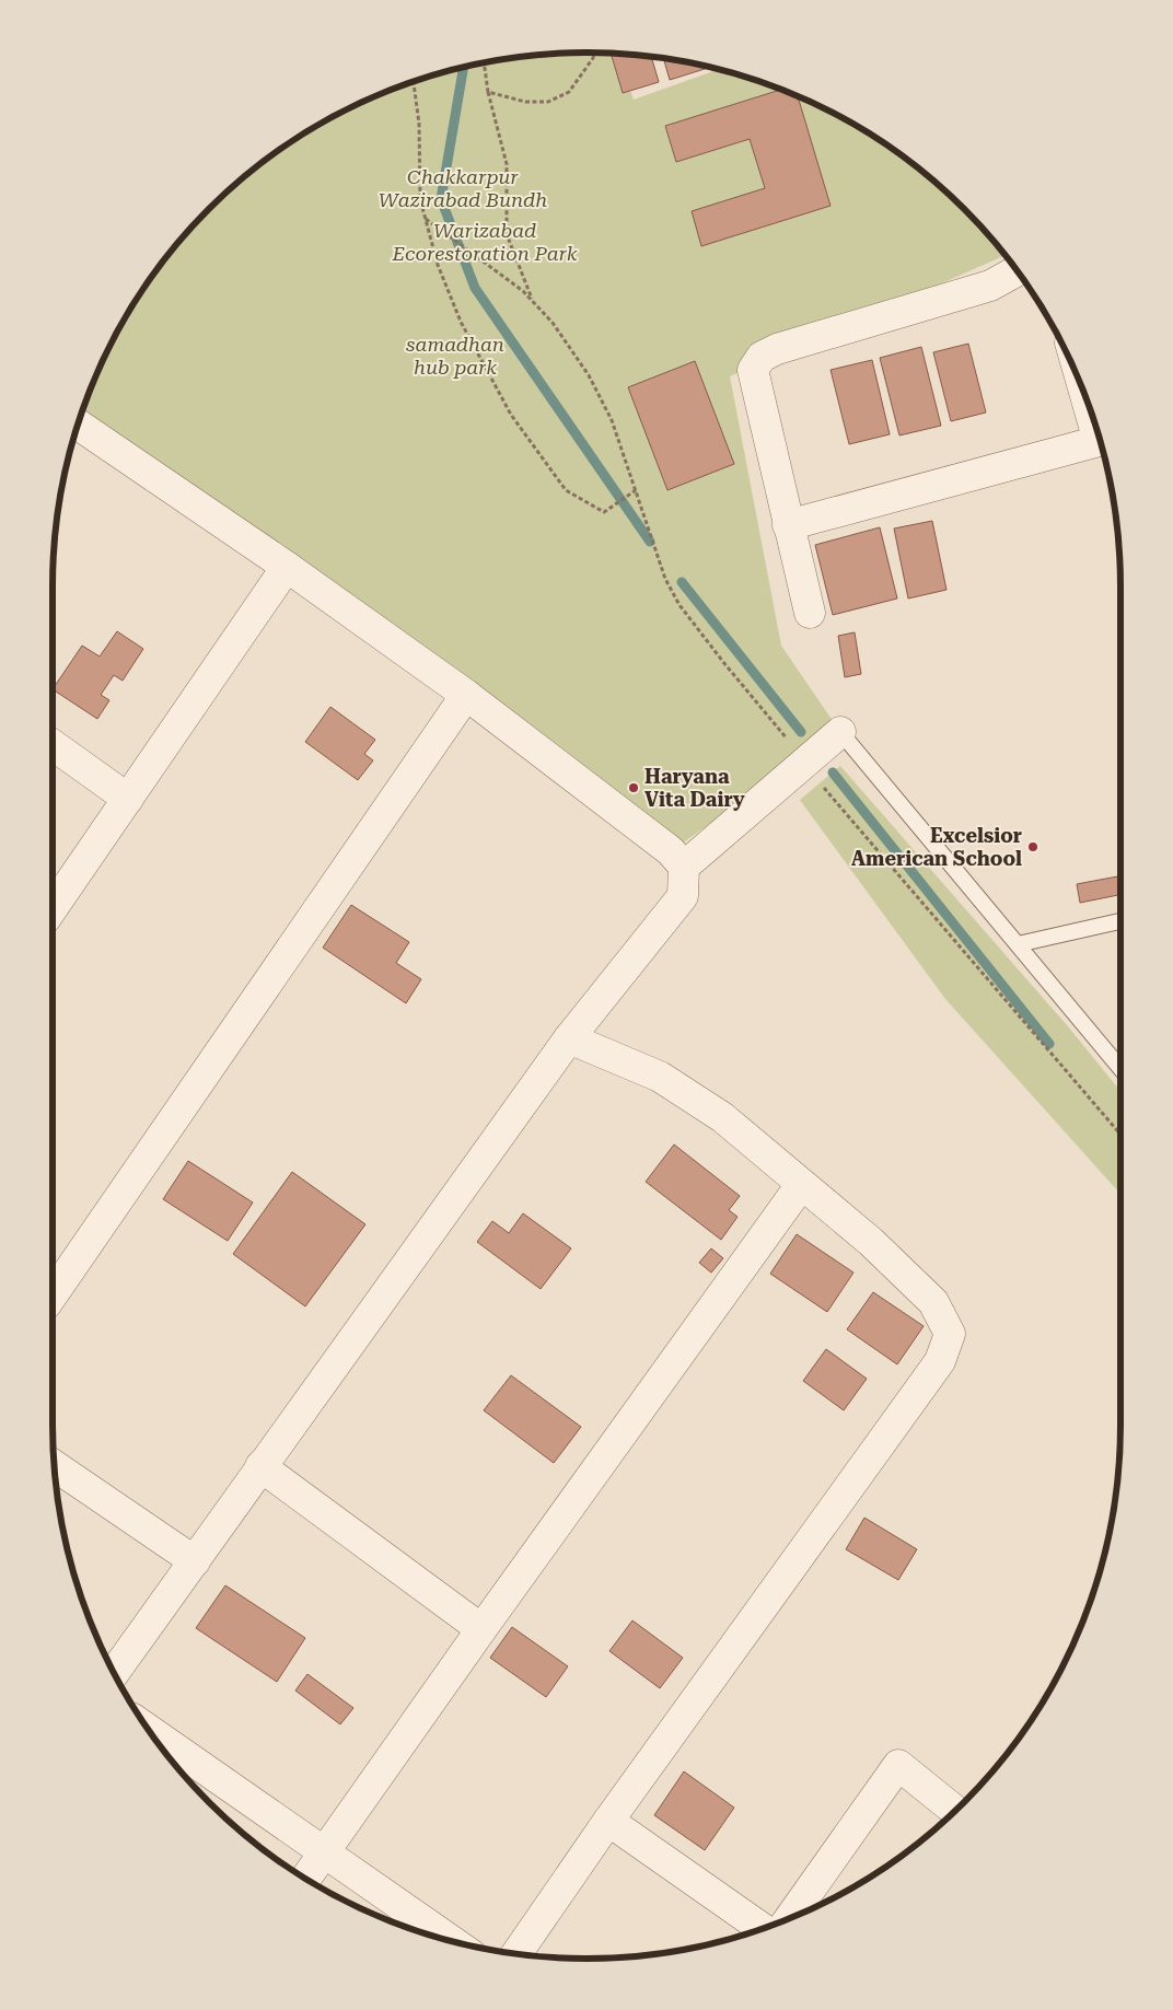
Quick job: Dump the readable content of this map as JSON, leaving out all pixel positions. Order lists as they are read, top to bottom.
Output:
{
  "parks": ["Chakkarpur Wazirabad Bundh", "Warizabad Ecorestoration Park", "samadhan hub park"],
  "places": ["Haryana Vita Dairy", "Excelsior American School"]
}
